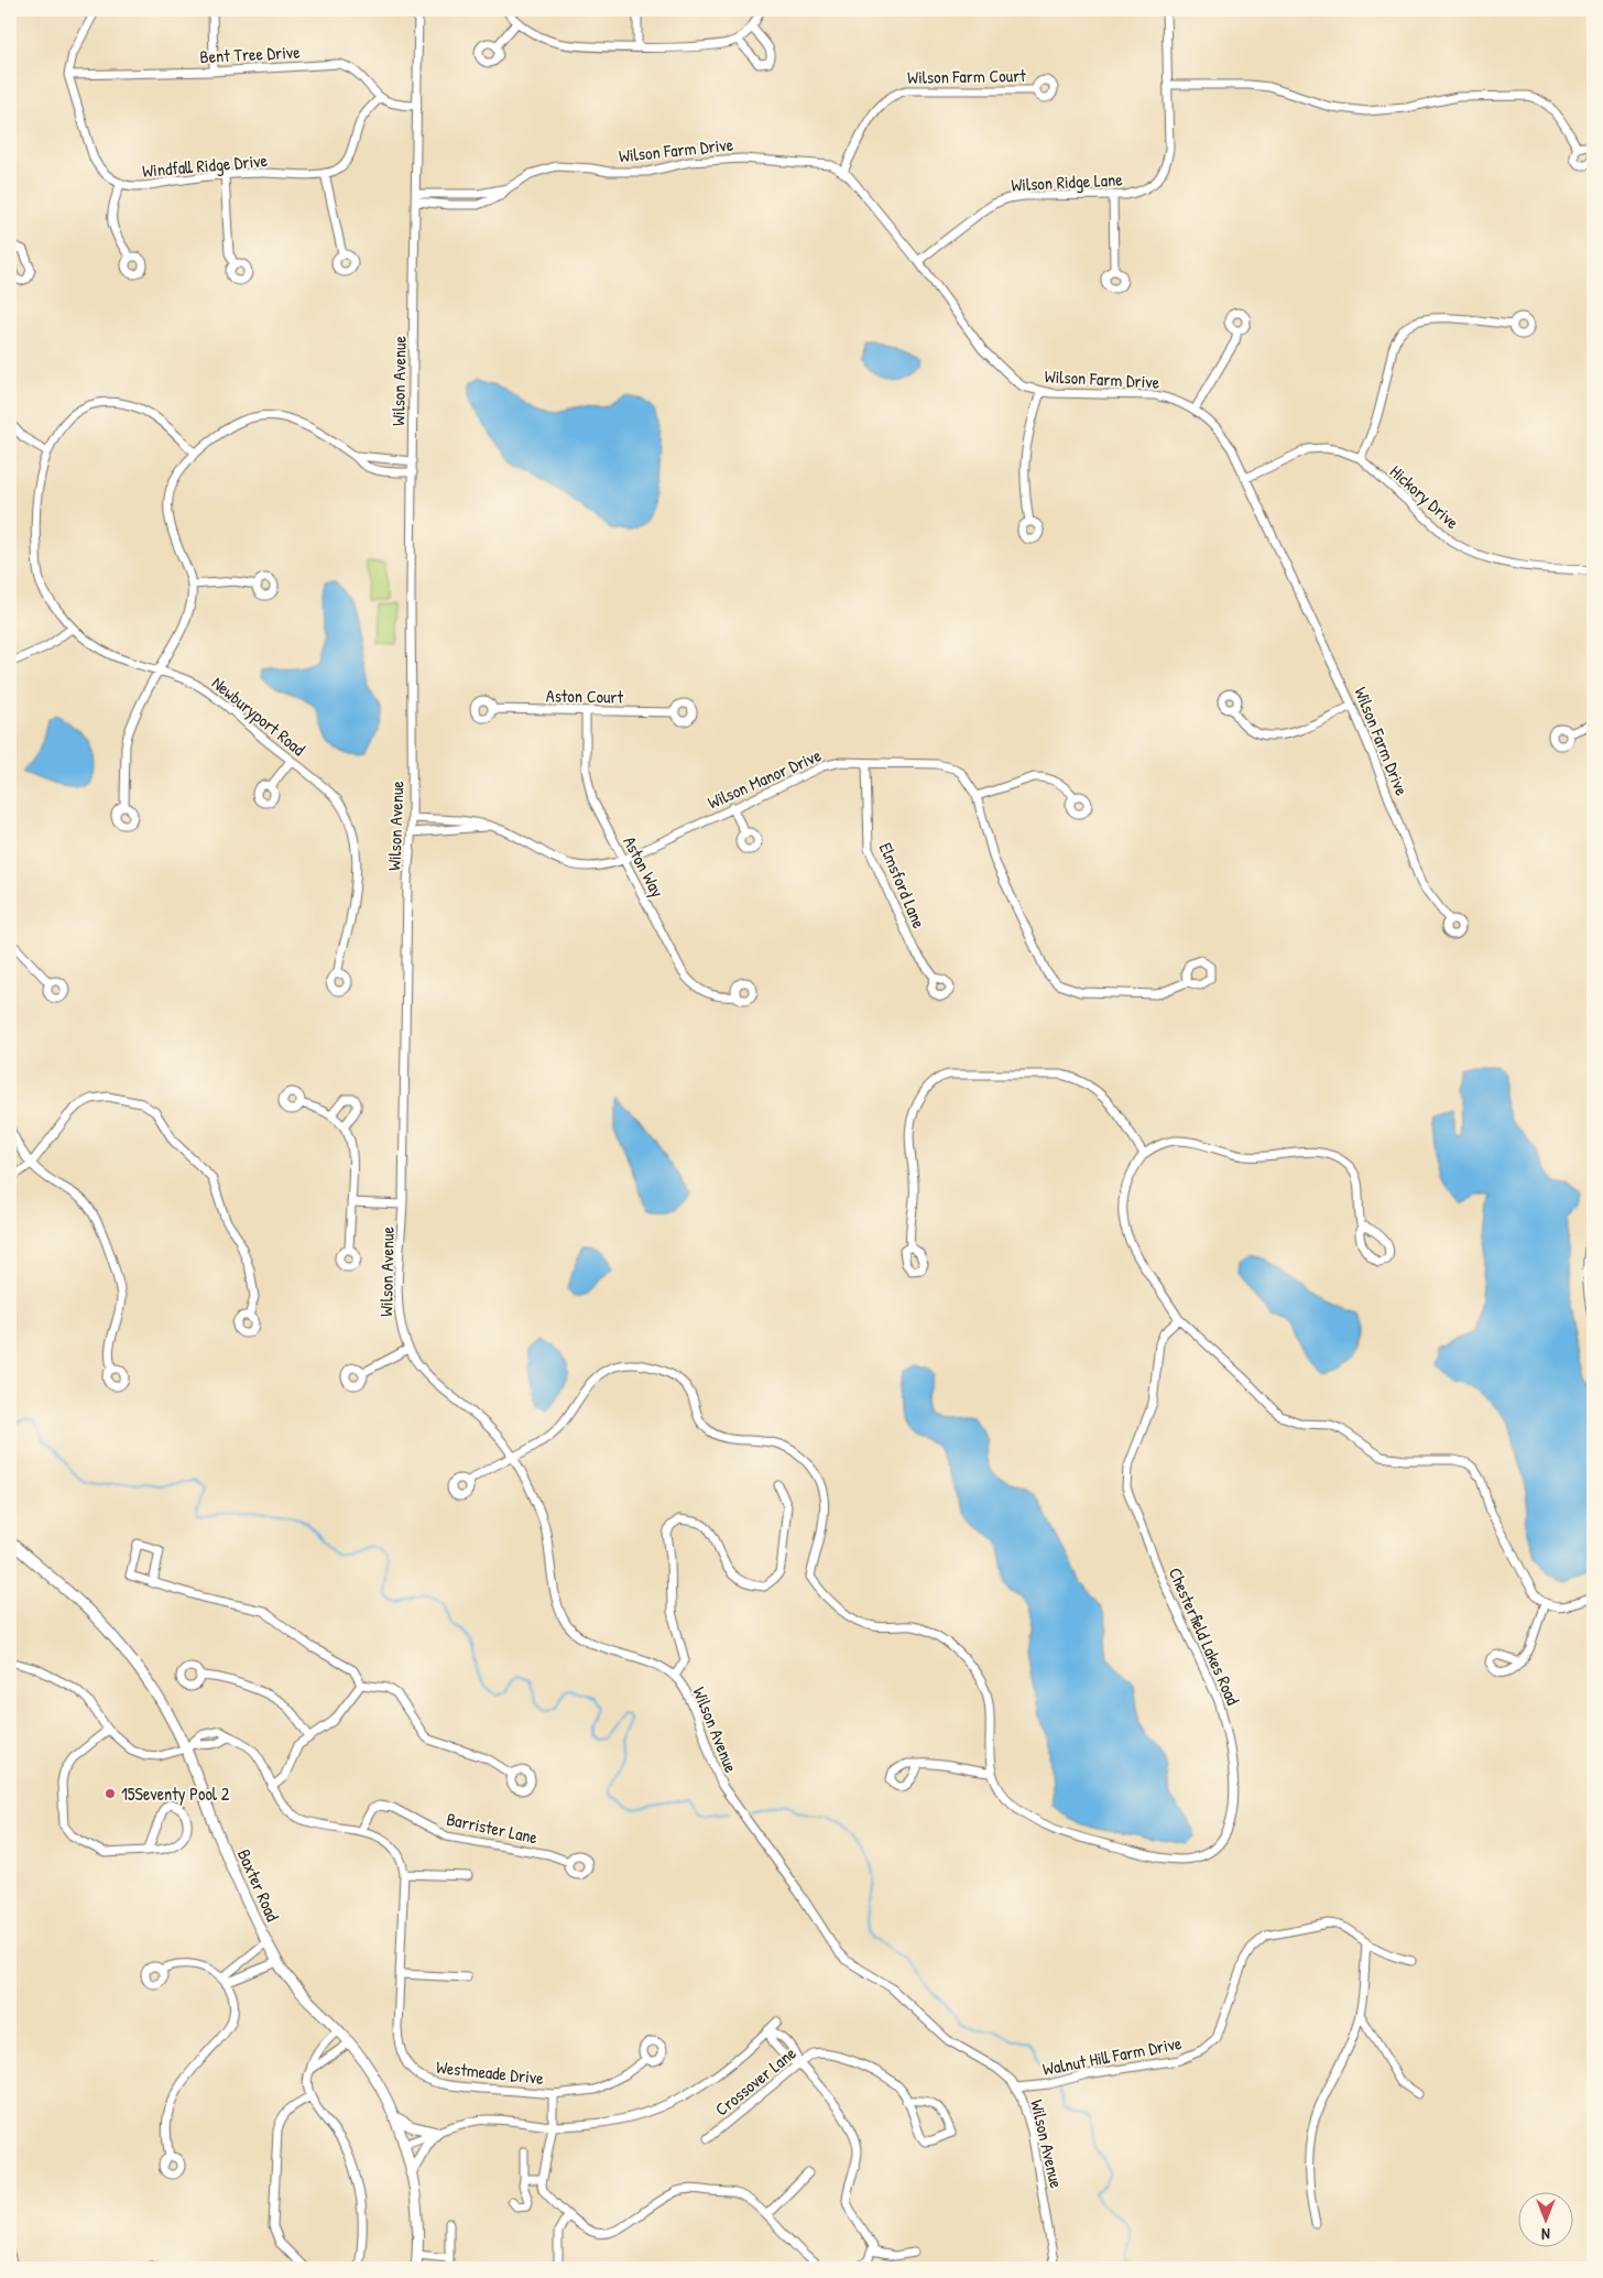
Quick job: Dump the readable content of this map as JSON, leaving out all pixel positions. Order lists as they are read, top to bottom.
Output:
{
  "streets": {
    "main road": ["Baxter Road"],
    "street": [
      "Bent Tree Drive",
      "Wilson Farm Court",
      "Wilson Farm Drive",
      "Windfall Ridge Drive",
      "Wilson Ridge Lane",
      "Wilson Avenue",
      "Hickory Drive",
      "Aston Court",
      "Newburyport Road",
      "Wilson Manor Drive",
      "Aston Way",
      "Elmsford Lane",
      "Chesterfield Lakes Road",
      "Barrister Lane",
      "Walnut Hill Farm Drive",
      "Westmeade Drive",
      "Crossover Lane"
    ]
  },
  "crossings": [
    ["Bent Tree Drive", "Windfall Ridge Drive"],
    ["Wilson Farm Court", "Wilson Farm Drive"],
    ["Wilson Farm Drive", "Wilson Ridge Lane"],
    ["Wilson Farm Drive", "Wilson Avenue"],
    ["Wilson Farm Drive", "Hickory Drive"],
    ["Wilson Avenue", "Wilson Manor Drive"],
    ["Wilson Avenue", "Chesterfield Lakes Road"],
    ["Wilson Avenue", "Walnut Hill Farm Drive"],
    ["Aston Court", "Aston Way"],
    ["Wilson Manor Drive", "Aston Way"],
    ["Wilson Manor Drive", "Elmsford Lane"],
    ["Barrister Lane", "Westmeade Drive"],
    ["Baxter Road", "Westmeade Drive"]
  ],
  "places": ["15Seventy Pool 2"],
  "north": "bottom"
}
